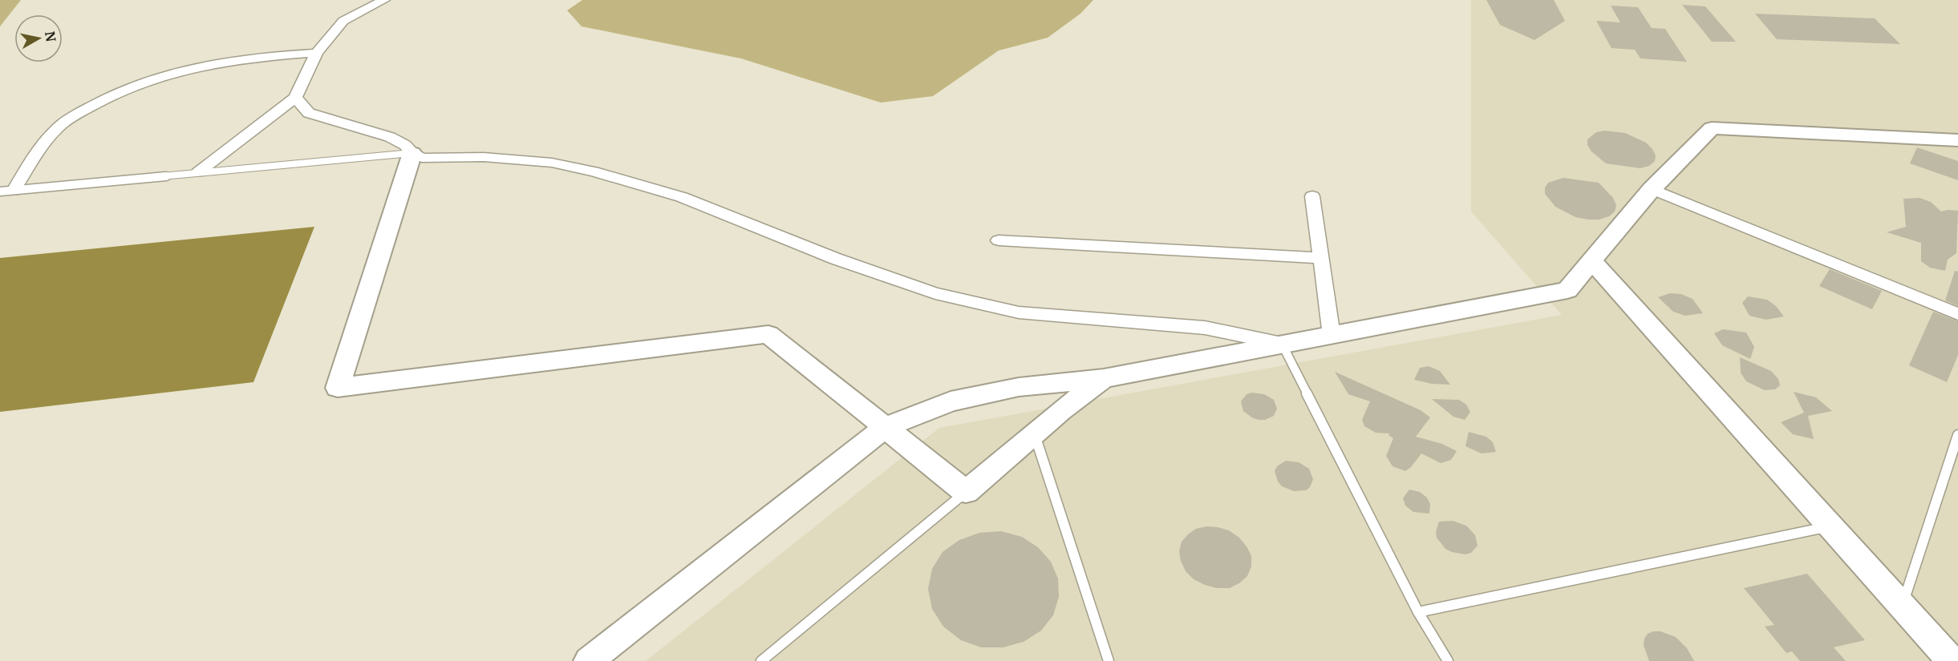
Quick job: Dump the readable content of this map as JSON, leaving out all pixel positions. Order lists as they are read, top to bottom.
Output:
{
  "north": "right"
}
